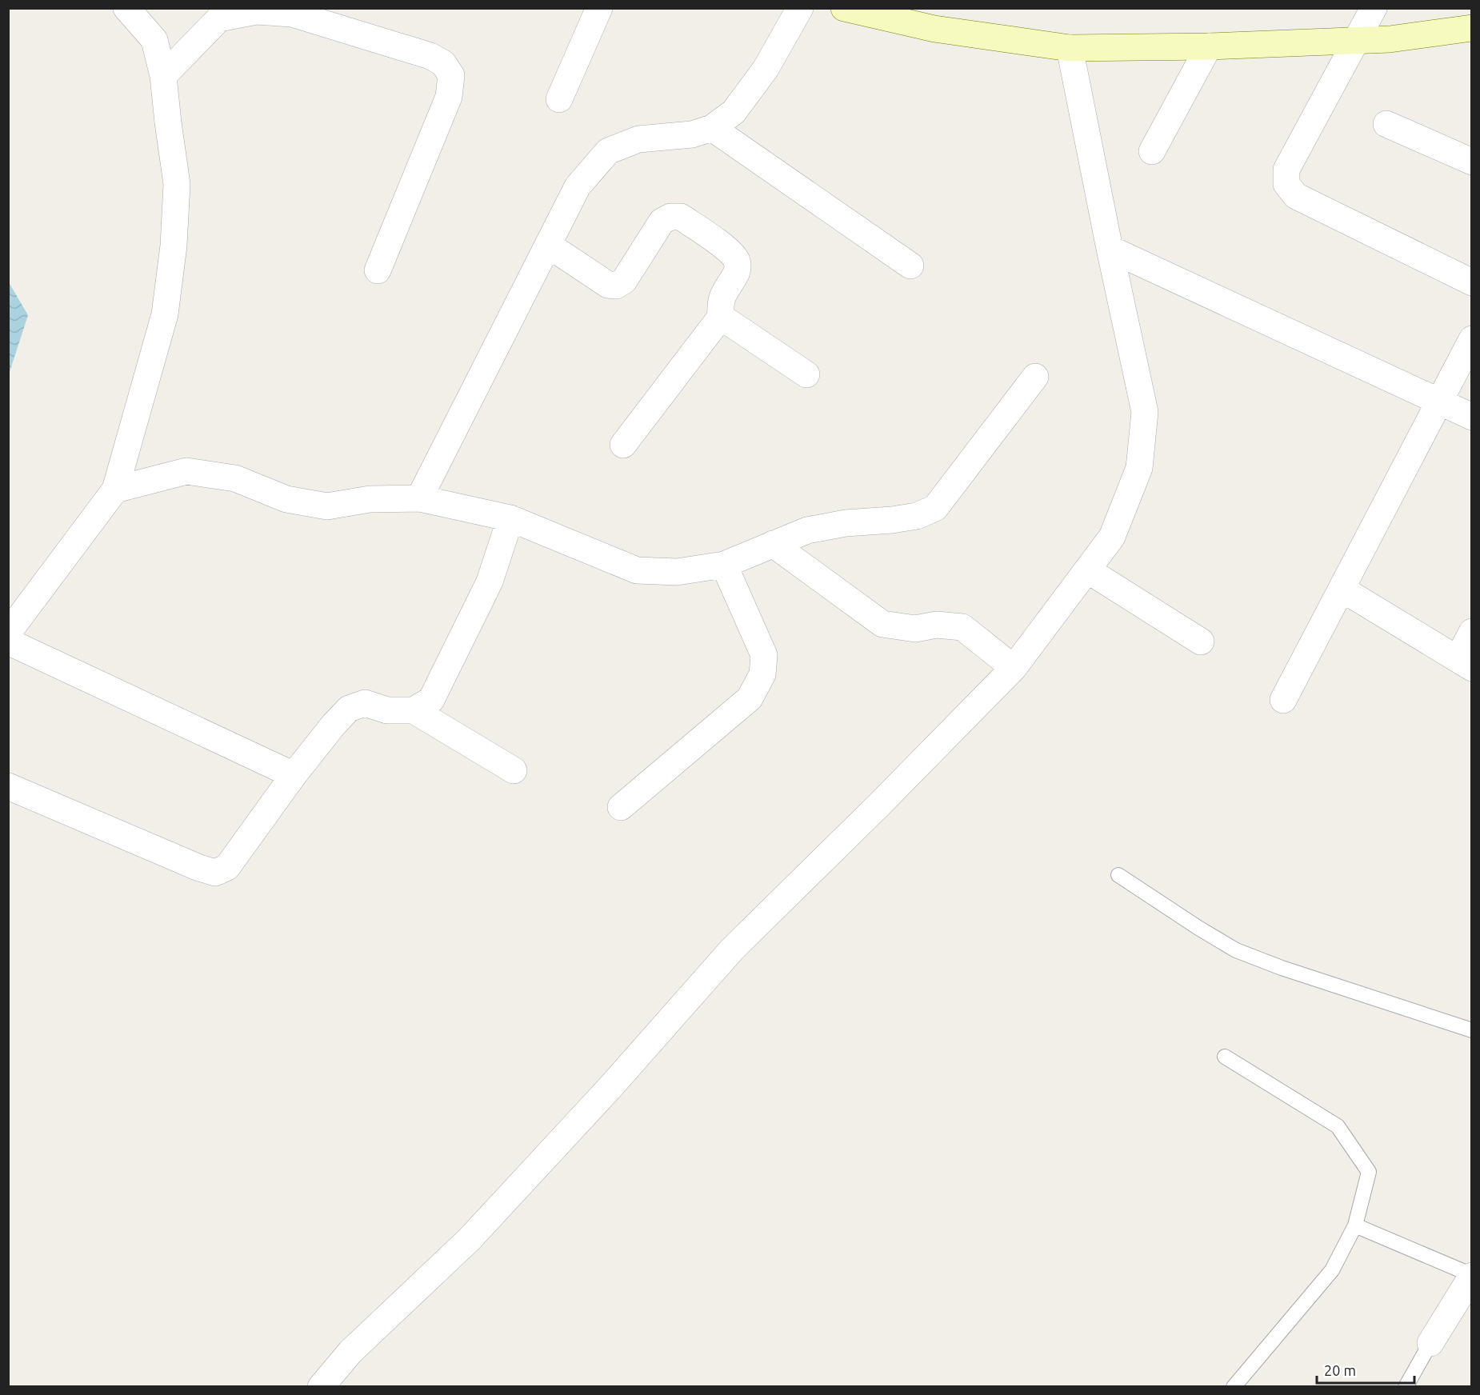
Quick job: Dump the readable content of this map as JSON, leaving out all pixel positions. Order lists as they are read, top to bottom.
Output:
{
  "scale_bar": "20 m"
}
